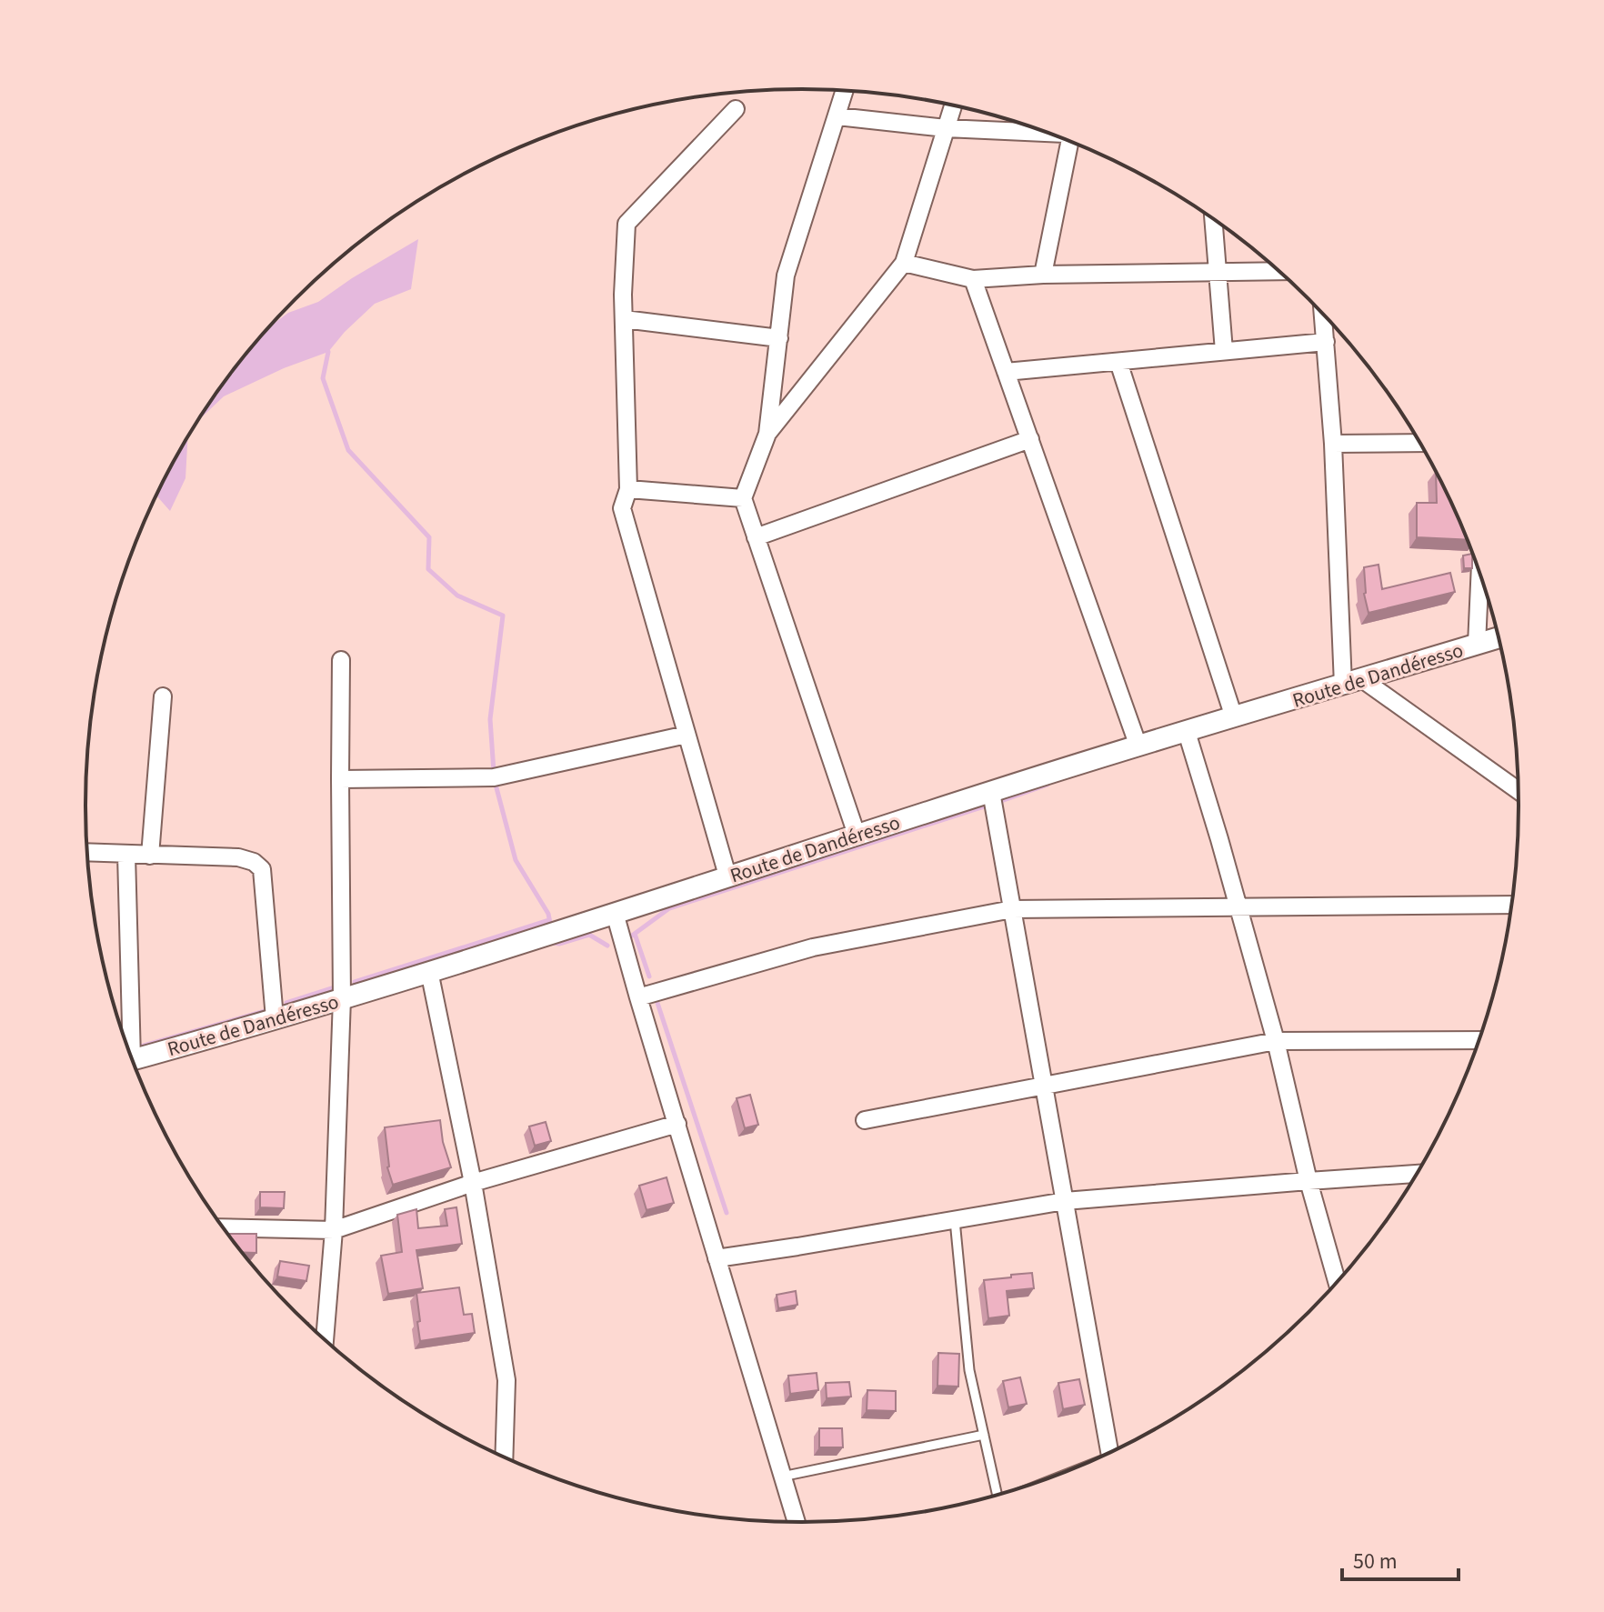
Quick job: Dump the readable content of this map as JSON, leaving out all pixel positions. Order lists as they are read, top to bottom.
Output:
{
  "streets": {
    "street": ["Route de Dandéresso"]
  },
  "scale_bar": "50 m"
}
